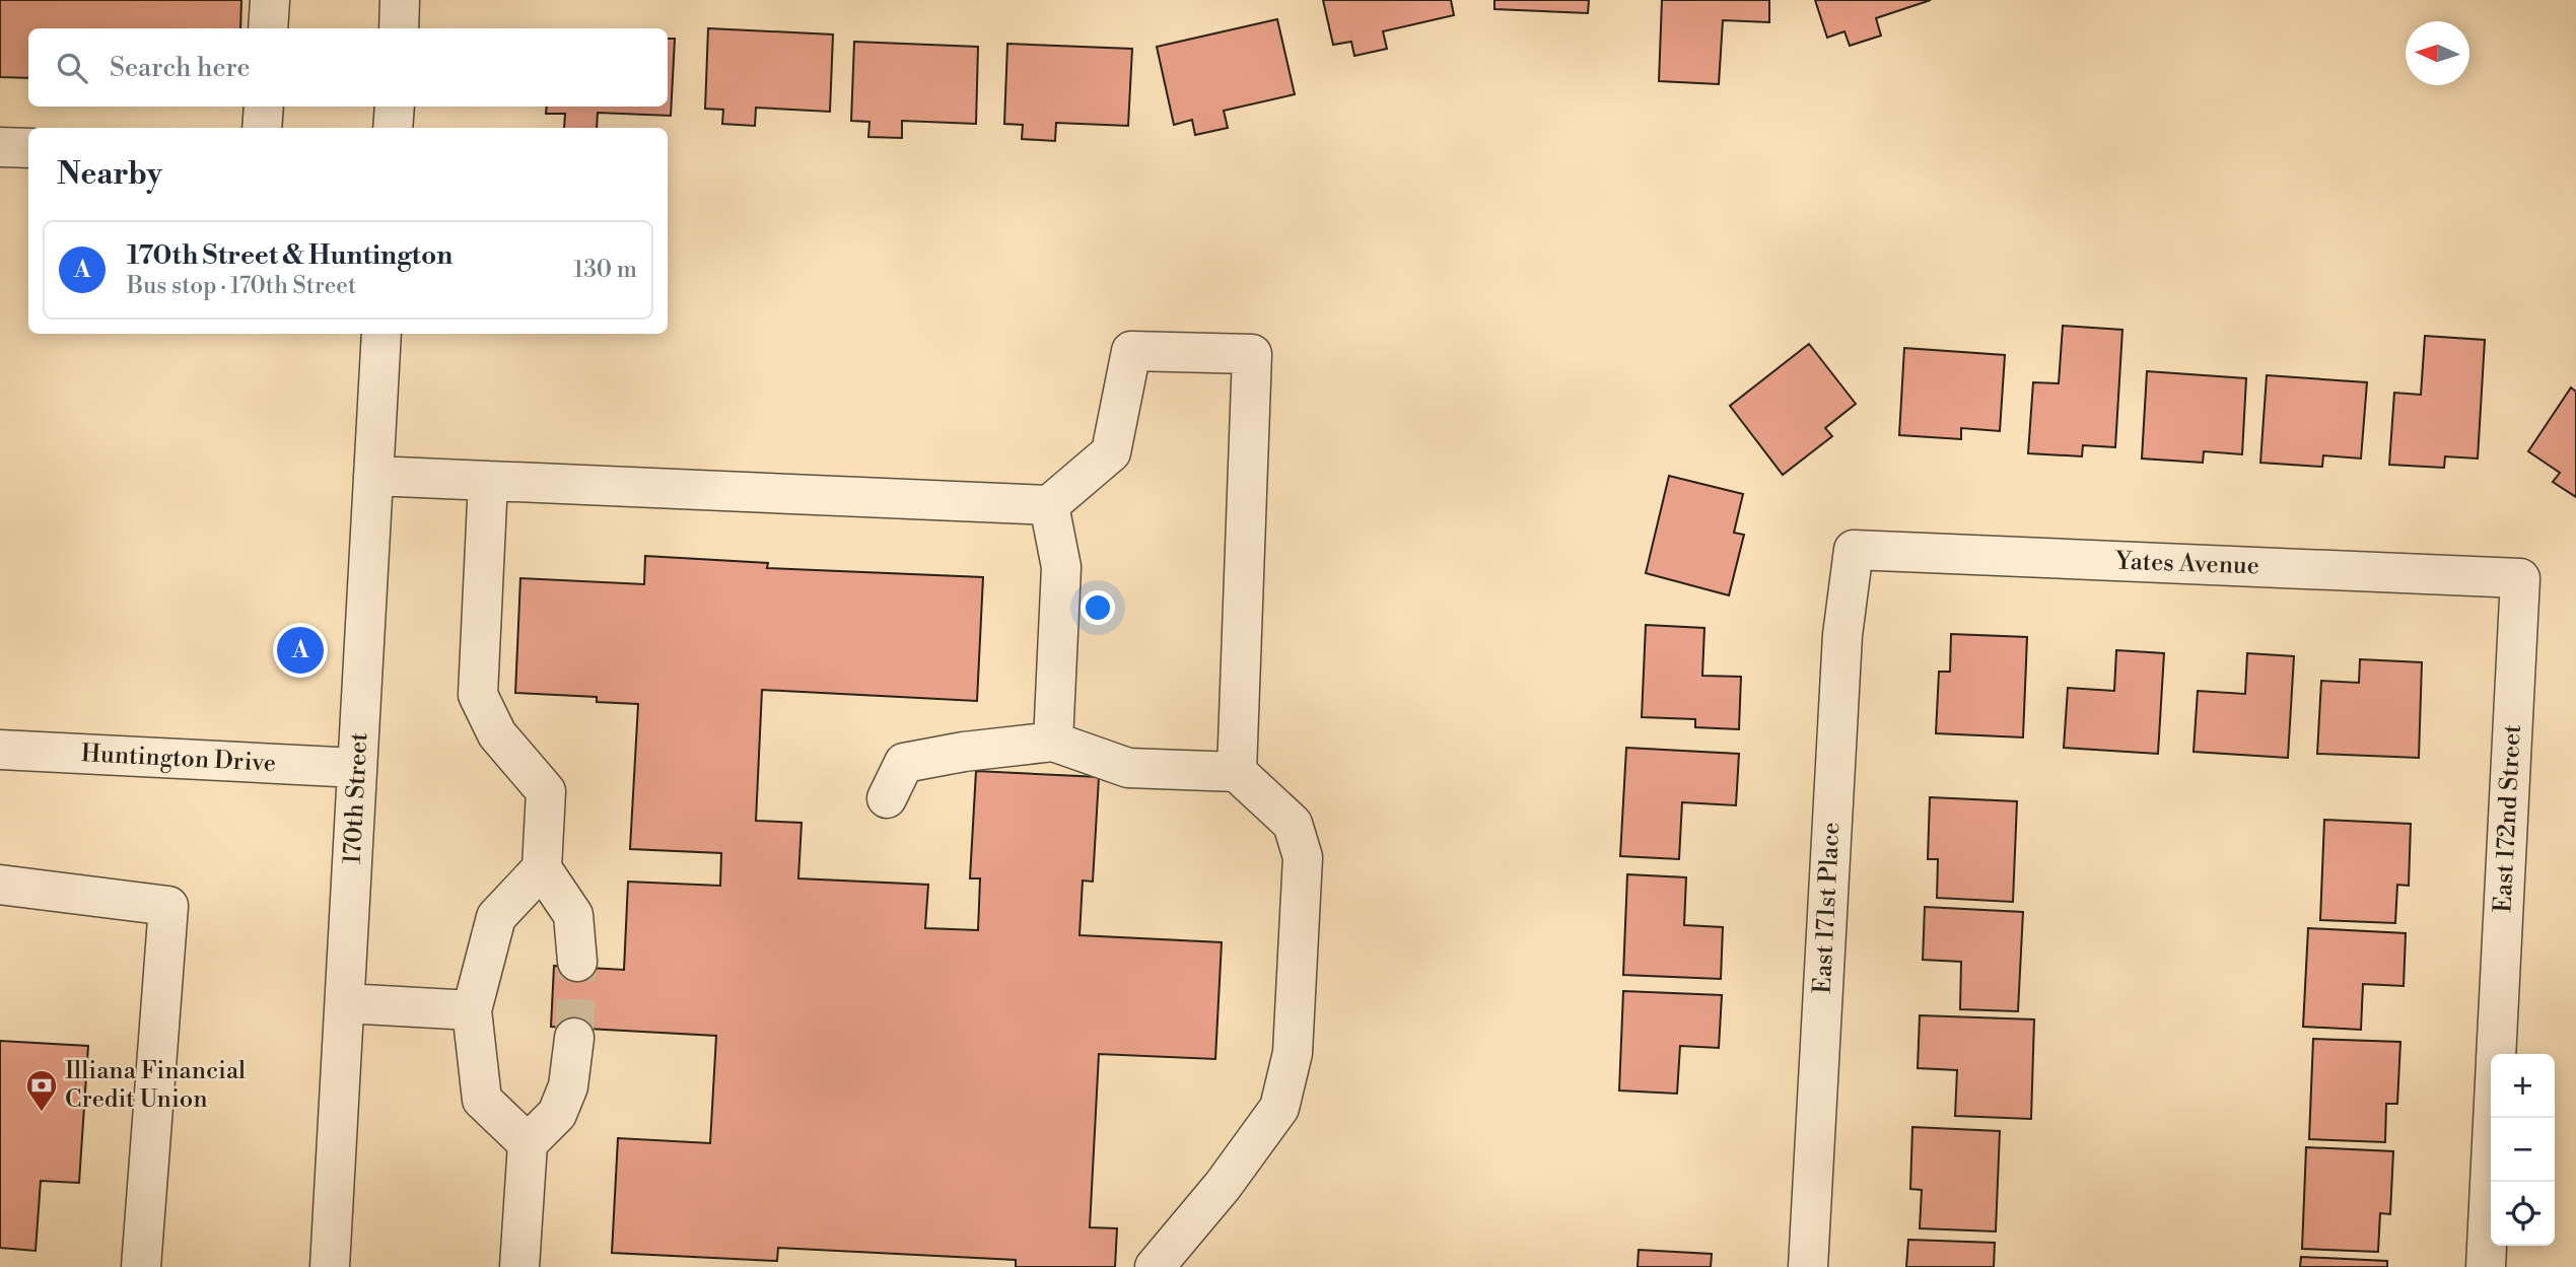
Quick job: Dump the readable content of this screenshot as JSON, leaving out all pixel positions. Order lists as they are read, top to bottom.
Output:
{
  "streets": {
    "street": [
      "Yates Avenue",
      "Huntington Drive",
      "170th Street",
      "East 172nd Street",
      "East 171st Place"
    ]
  },
  "crossings": [
    ["Yates Avenue", "East 172nd Street"],
    ["Yates Avenue", "East 171st Place"],
    ["Huntington Drive", "170th Street"]
  ],
  "places": {
    "bank": ["Illiana Financial Credit Union"]
  },
  "north": "left",
  "page": {
    "search": "Search here",
    "heading": "Nearby",
    "list": [
      {
        "mark": "A",
        "name": "170th Street & Huntington",
        "note": "Bus stop · 170th Street",
        "value": "130 m"
      }
    ],
    "pins": "A",
    "map_buttons": ["+", "−"]
  }
}
